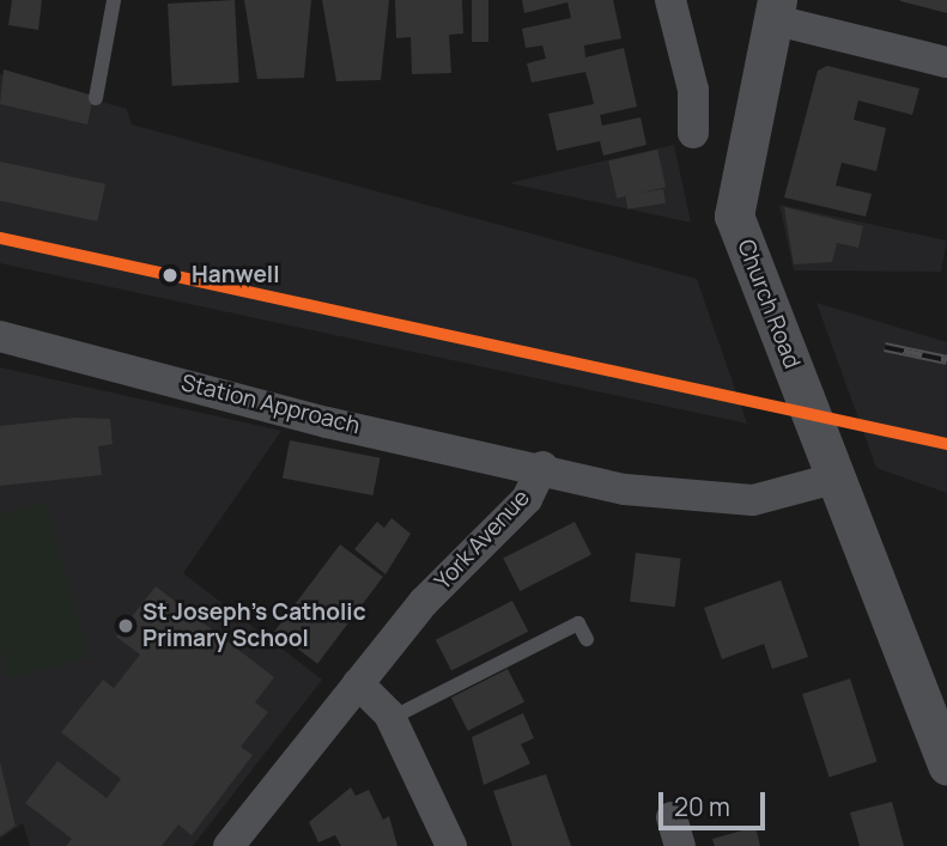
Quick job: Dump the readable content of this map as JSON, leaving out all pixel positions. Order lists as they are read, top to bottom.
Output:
{
  "streets": {
    "street": ["Church Road", "Station Approach", "York Avenue"]
  },
  "crossings": [
    ["Church Road", "York Avenue"],
    ["Station Approach", "York Avenue"]
  ],
  "places": ["Hanwell", "St Joseph's Catholic Primary School"],
  "scale_bar": "20 m"
}
